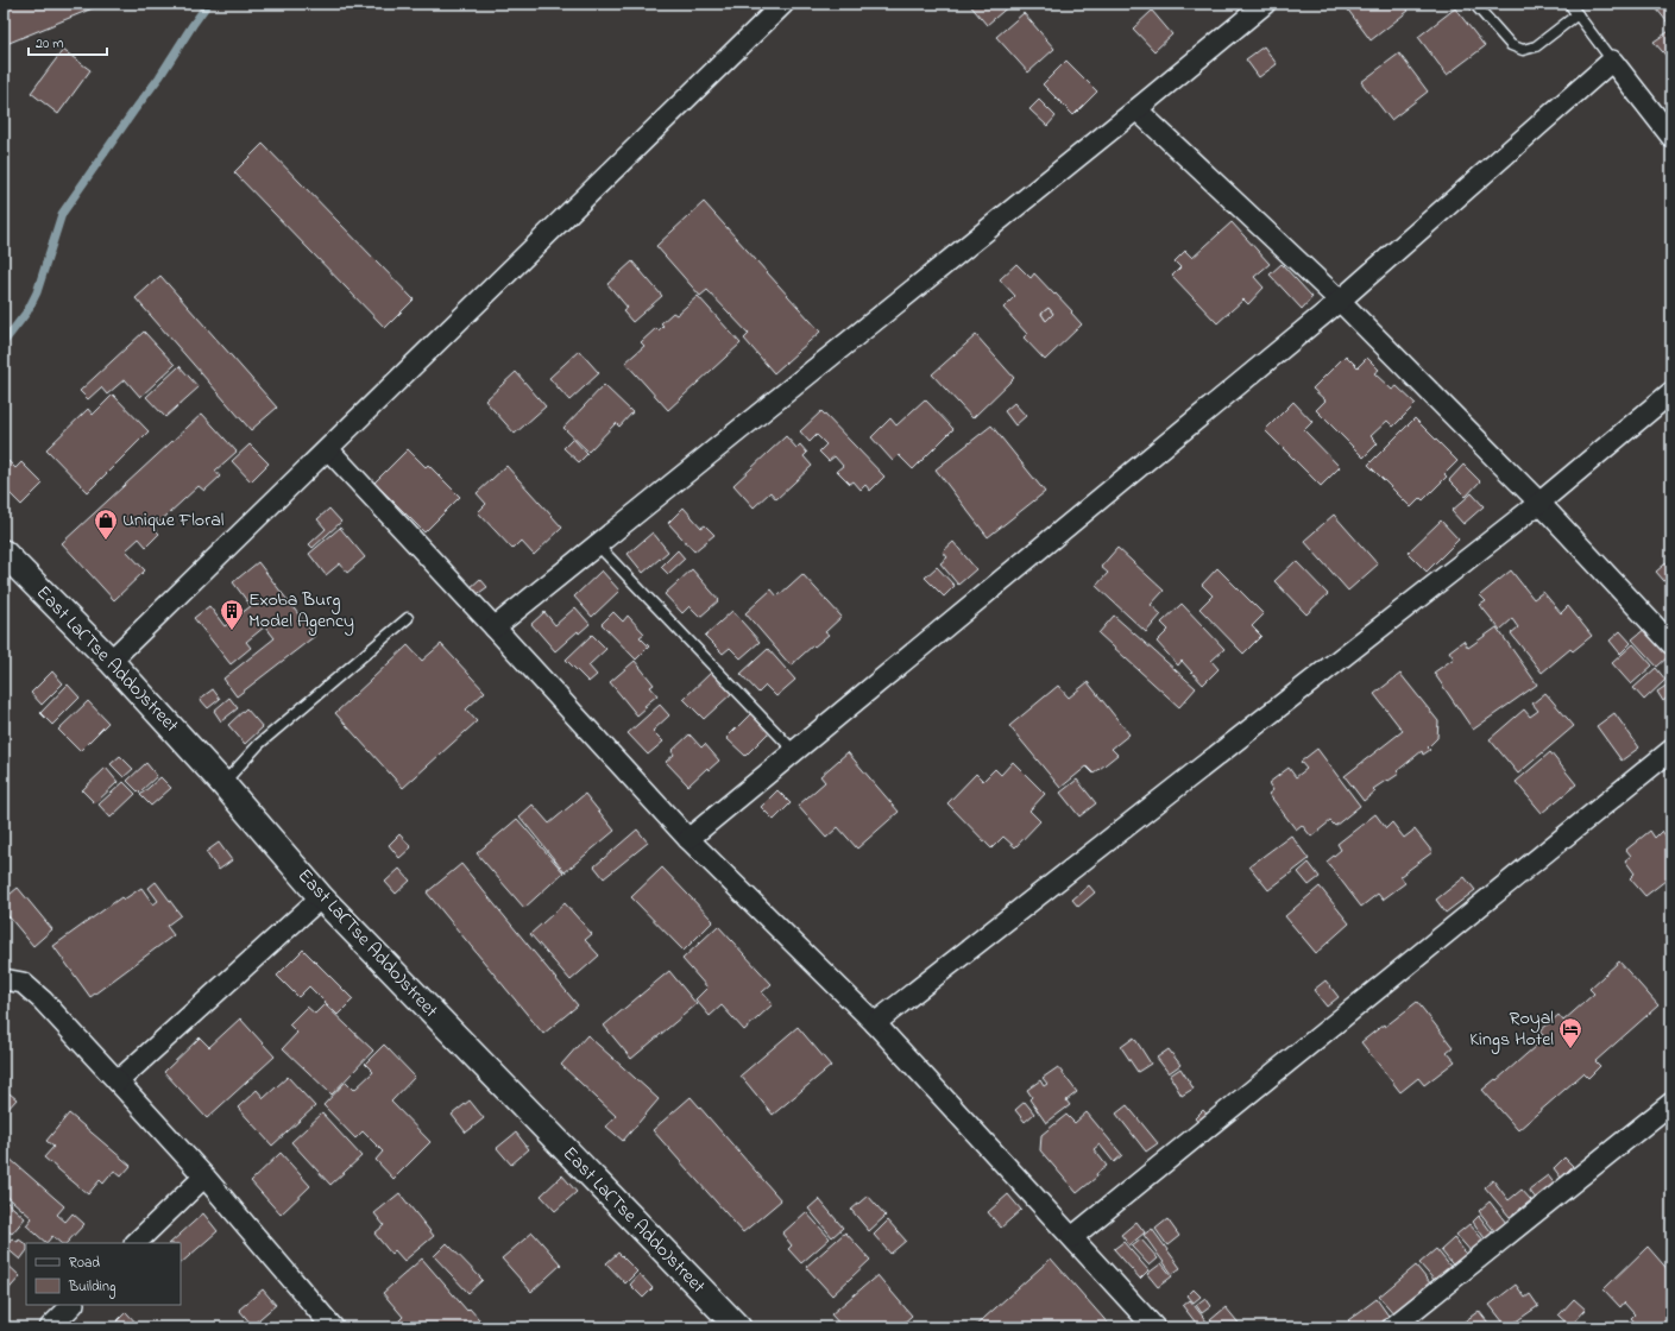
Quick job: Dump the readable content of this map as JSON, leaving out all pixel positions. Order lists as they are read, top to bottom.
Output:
{
  "streets": {
    "street": ["East La(Tse Addo)street"]
  },
  "places": {
    "shop": ["Unique Floral"],
    "building": ["Exoba Burg Model Agency"],
    "hotel": ["Royal Kings Hotel"]
  },
  "legend": ["Road", "Building"],
  "scale_bar": "20 m"
}
